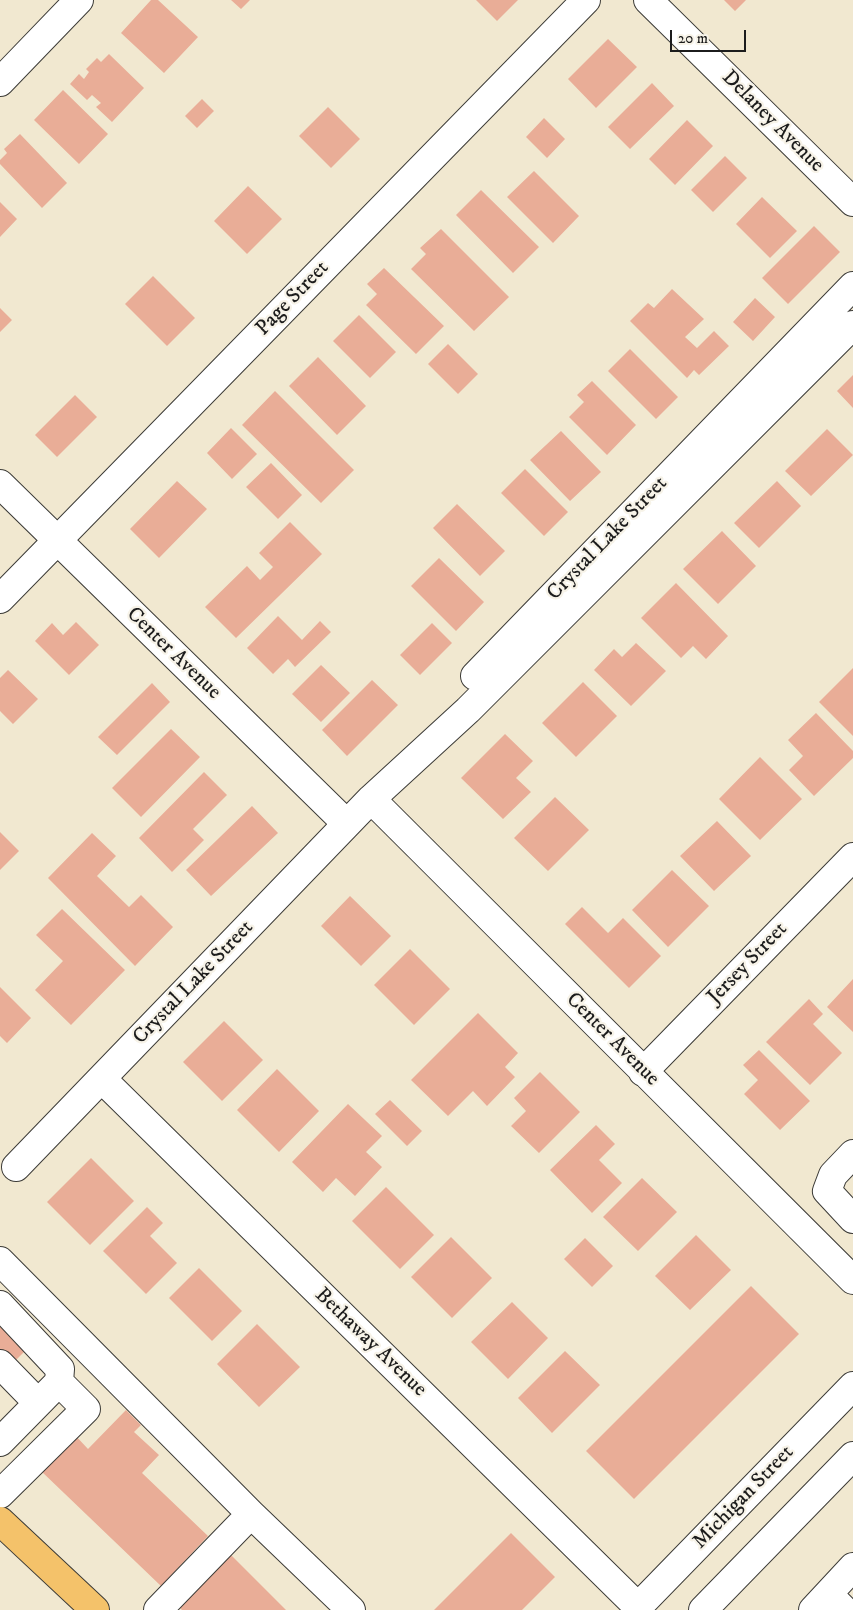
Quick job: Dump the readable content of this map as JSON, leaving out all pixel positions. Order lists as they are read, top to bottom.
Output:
{
  "streets": {
    "street": [
      "Delaney Avenue",
      "Page Street",
      "Crystal Lake Street",
      "Center Avenue",
      "Jersey Street",
      "Bethaway Avenue",
      "Michigan Street"
    ]
  },
  "crossings": [
    ["Page Street", "Center Avenue"],
    ["Crystal Lake Street", "Center Avenue"],
    ["Crystal Lake Street", "Bethaway Avenue"],
    ["Center Avenue", "Jersey Street"],
    ["Bethaway Avenue", "Michigan Street"]
  ],
  "scale_bar": "20 m"
}
